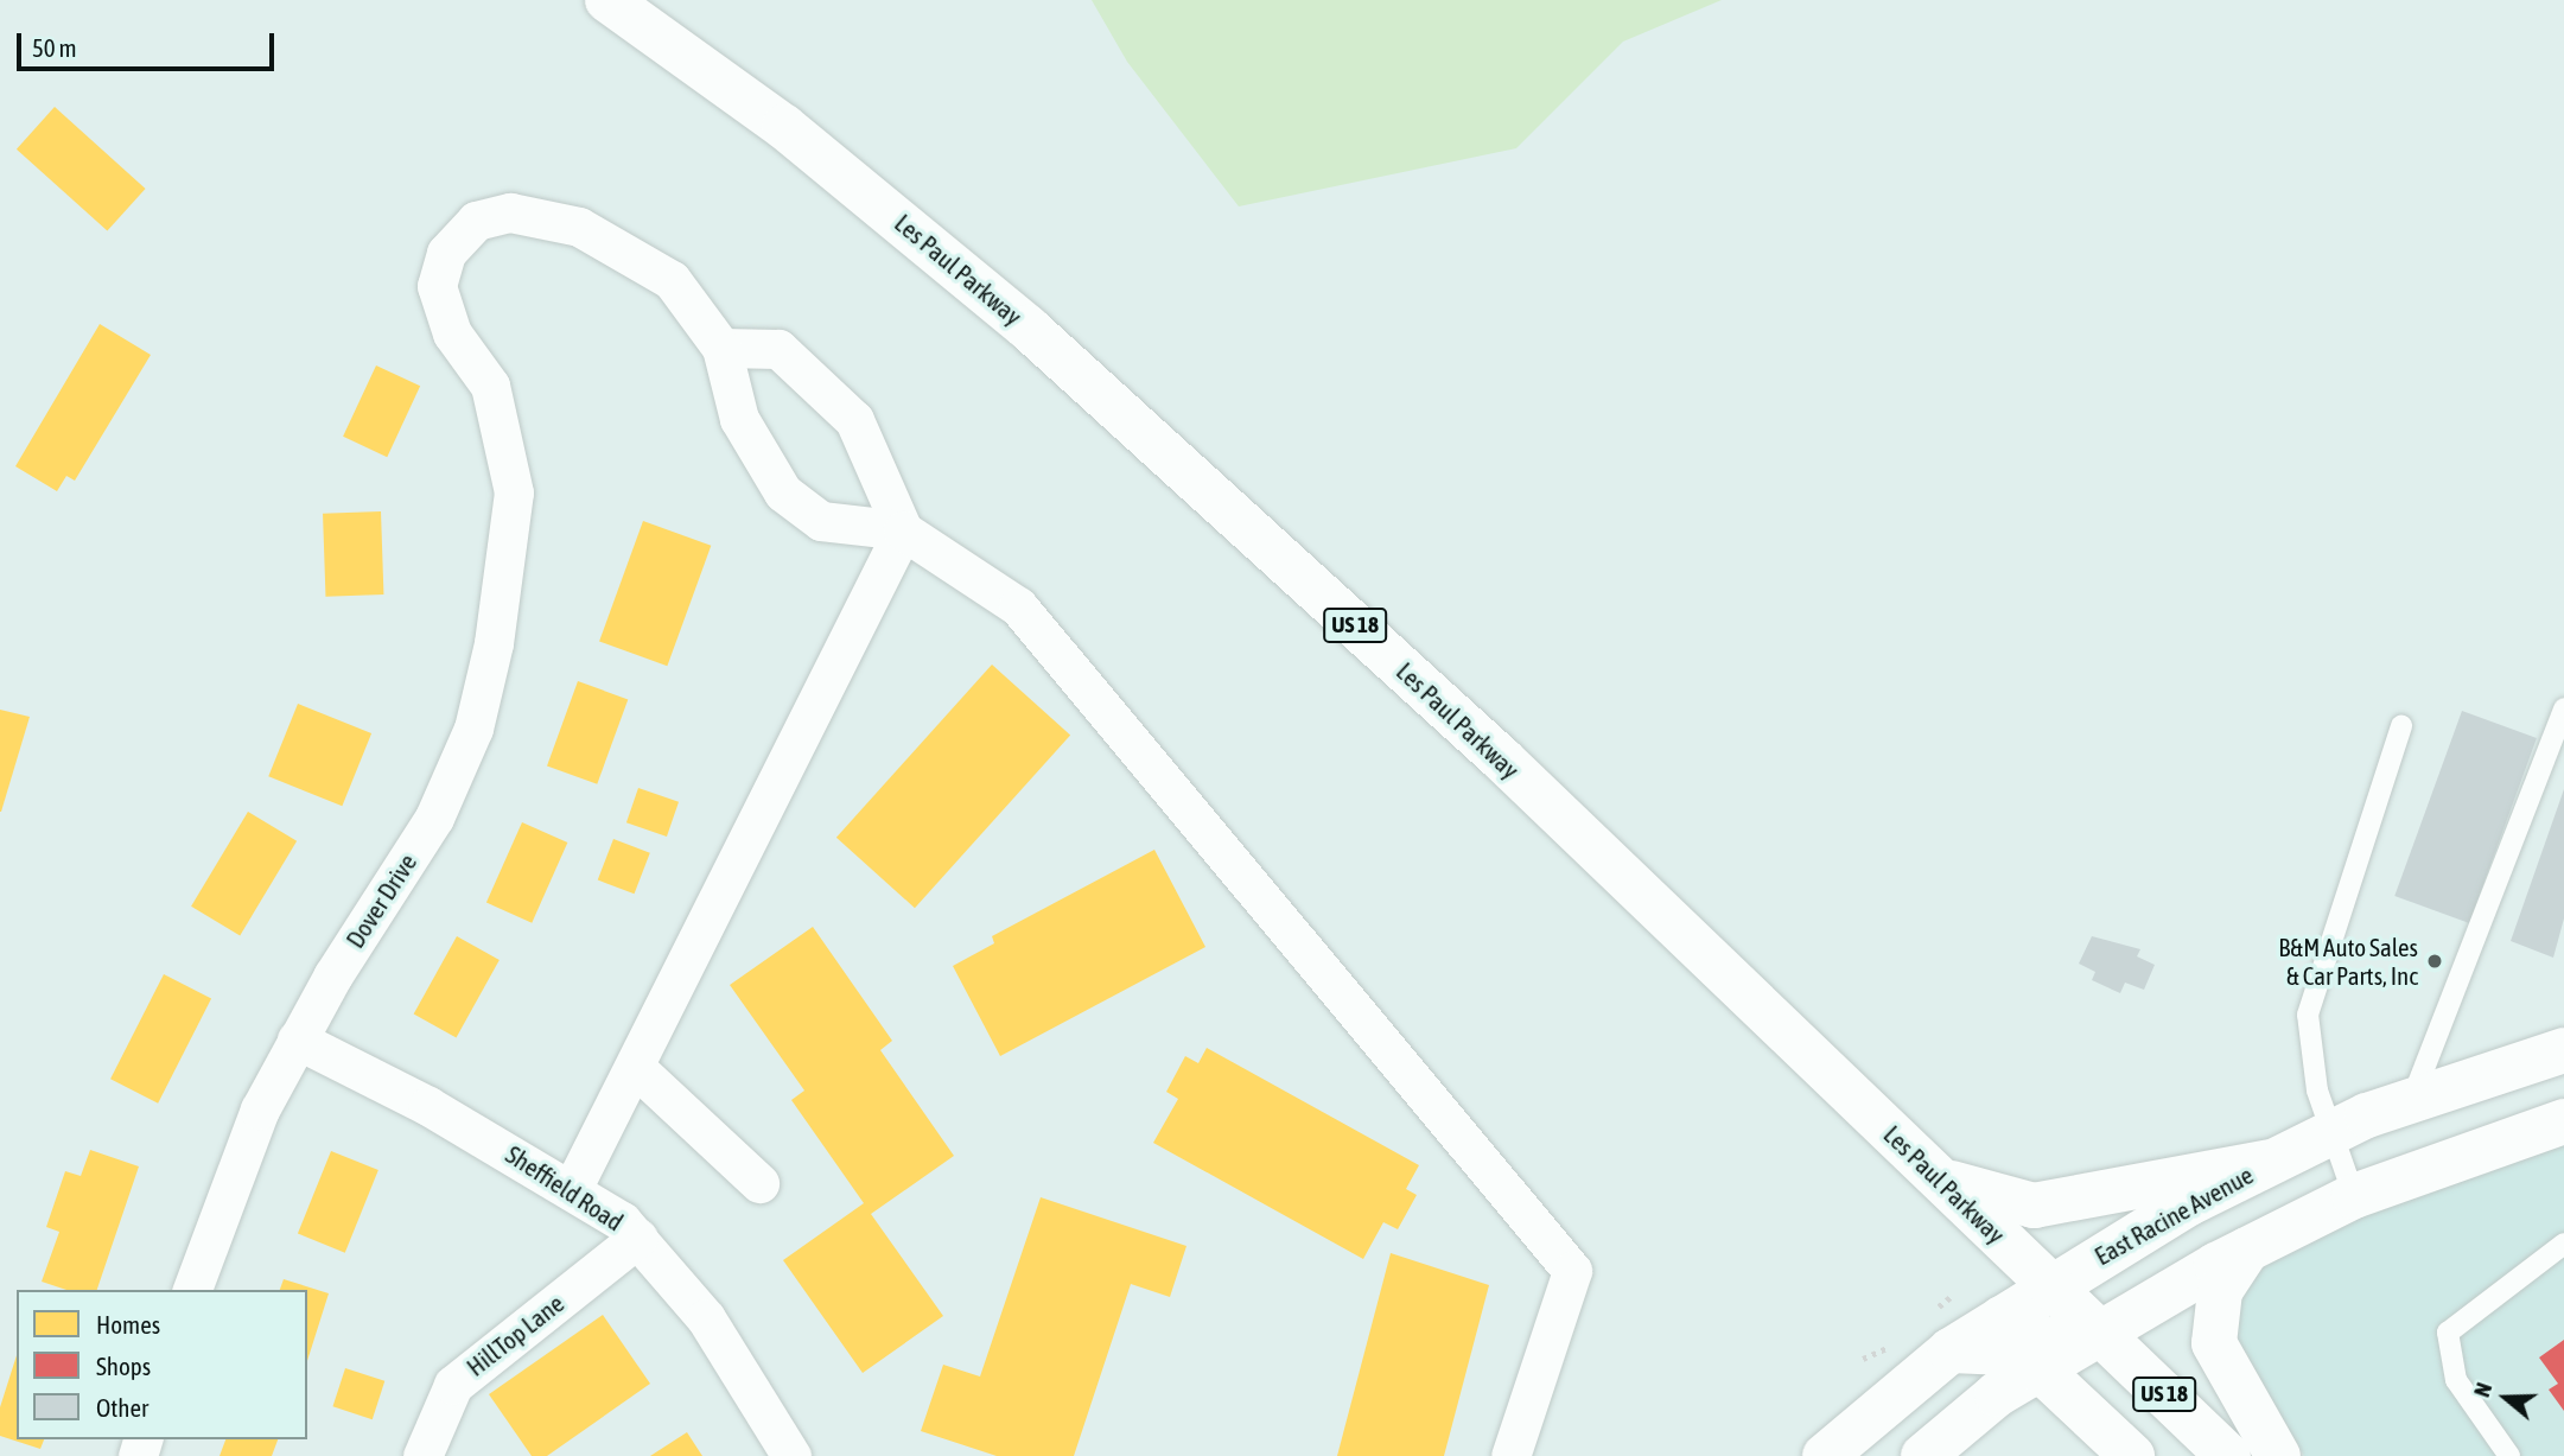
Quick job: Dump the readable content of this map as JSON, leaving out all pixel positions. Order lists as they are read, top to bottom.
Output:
{
  "streets": {
    "main road": ["Les Paul Parkway", "US 18", "East Racine Avenue"],
    "street": ["Dover Drive", "Sheffield Road", "HillTop Lane"]
  },
  "crossings": [
    ["Les Paul Parkway", "East Racine Avenue"],
    ["Dover Drive", "Sheffield Road"],
    ["Sheffield Road", "HillTop Lane"]
  ],
  "places": ["B&M Auto Sales & Car Parts, Inc"],
  "legend": ["Homes", "Shops", "Other"],
  "scale_bar": "50 m",
  "north": "left"
}
